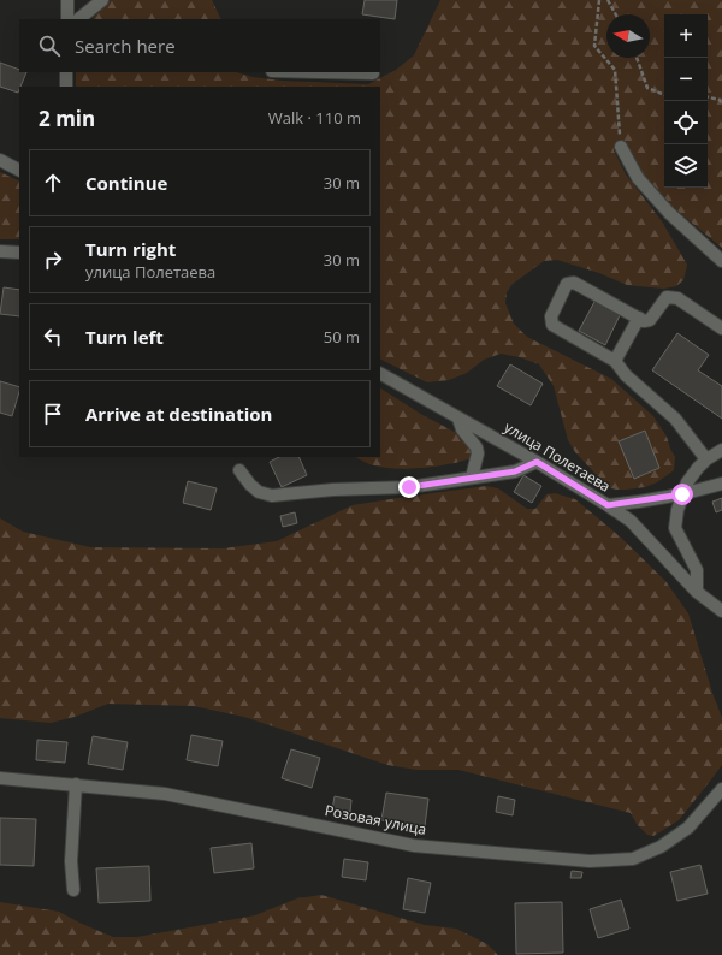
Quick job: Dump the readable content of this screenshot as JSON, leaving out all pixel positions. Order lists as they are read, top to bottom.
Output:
{
  "streets": {
    "street": ["улица Полетаева", "Розовая улица"]
  },
  "north": "left",
  "page": {
    "map_buttons": ["+", "−"],
    "search": "Search here",
    "heading": ["2 min", "Walk · 110 m"],
    "list": [
      ["Continue", "30 m"],
      ["Turn right", "улица Полетаева", "30 m"],
      ["Turn left", "50 m"],
      "Arrive at destination"
    ]
  }
}
